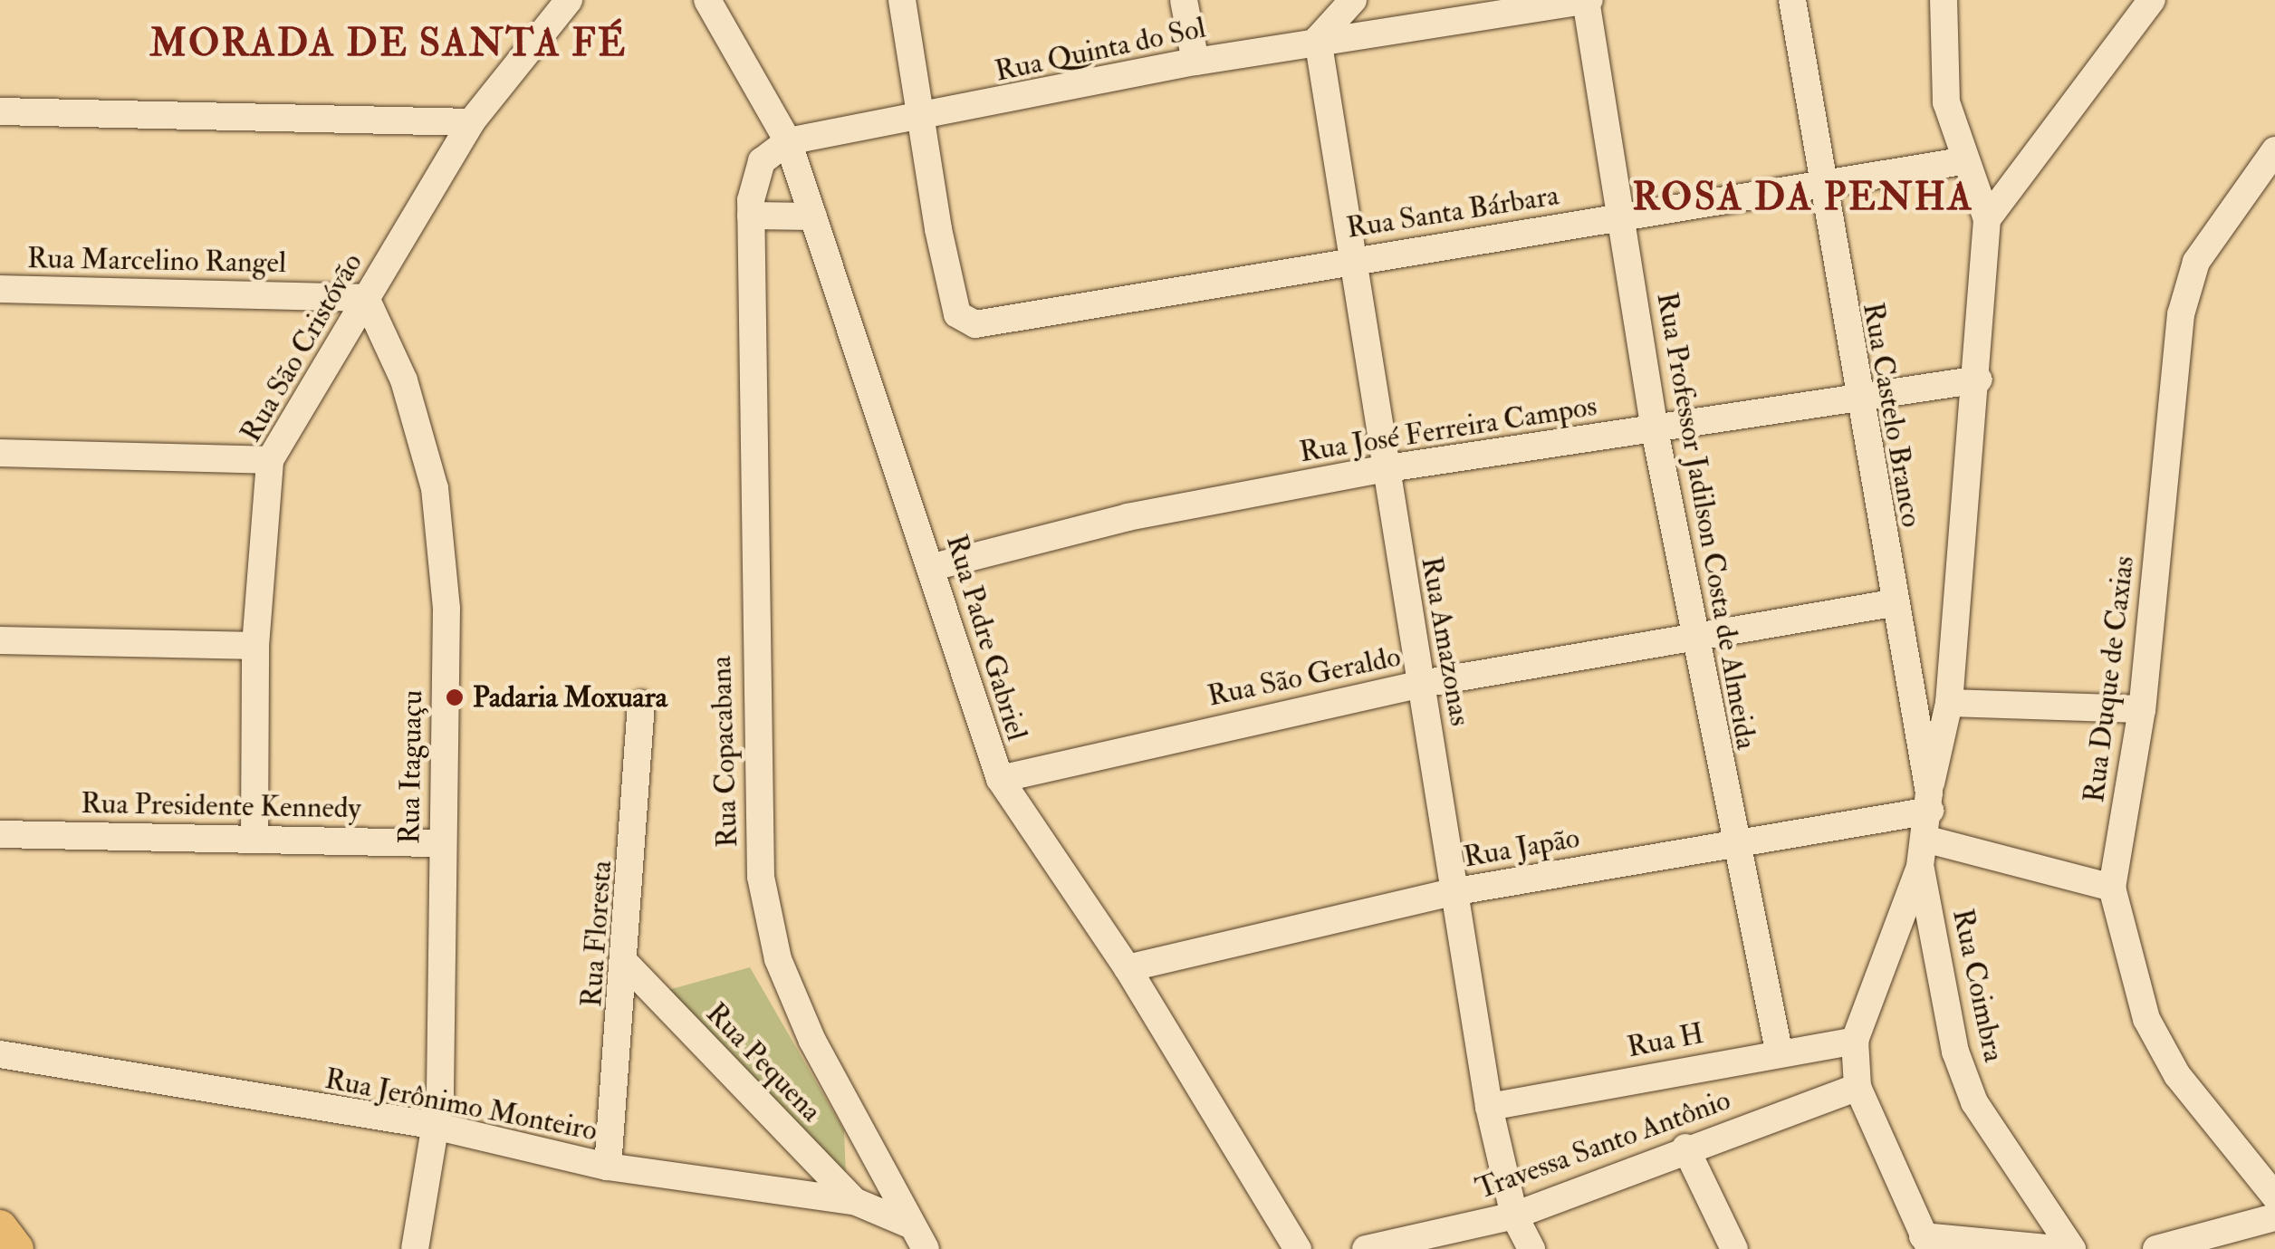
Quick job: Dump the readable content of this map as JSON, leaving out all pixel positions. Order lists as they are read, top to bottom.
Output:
{
  "streets": {
    "street": [
      "Rua Quinta do Sol",
      "Rua Santa Bárbara",
      "Rua Marcelino Rangel",
      "Rua São Cristóvão",
      "Rua Castelo Branco",
      "Rua José Ferreira Campos",
      "Rua Professor Jadilson Costa de Almeida",
      "Rua Padre Gabriel",
      "Rua Amazonas",
      "Rua São Geraldo",
      "Rua Duque de Caxias",
      "Rua Copacabana",
      "Rua Itaguaçu",
      "Rua Presidente Kennedy",
      "Rua Japão",
      "Rua Floresta",
      "Rua Coimbra",
      "Rua H",
      "Rua Pequena",
      "Rua Jerônimo Monteiro",
      "Travessa Santo Antônio"
    ]
  },
  "crossings": [
    ["Rua Quinta do Sol", "Rua Santa Bárbara"],
    ["Rua Quinta do Sol", "Rua Professor Jadilson Costa de Almeida"],
    ["Rua Quinta do Sol", "Rua Padre Gabriel"],
    ["Rua Quinta do Sol", "Rua Amazonas"],
    ["Rua Quinta do Sol", "Rua Copacabana"],
    ["Rua Santa Bárbara", "Rua Castelo Branco"],
    ["Rua Santa Bárbara", "Rua Professor Jadilson Costa de Almeida"],
    ["Rua Santa Bárbara", "Rua Amazonas"],
    ["Rua Marcelino Rangel", "Rua São Cristóvão"],
    ["Rua Marcelino Rangel", "Rua Itaguaçu"],
    ["Rua São Cristóvão", "Rua Itaguaçu"],
    ["Rua São Cristóvão", "Rua Presidente Kennedy"],
    ["Rua Castelo Branco", "Rua José Ferreira Campos"],
    ["Rua Castelo Branco", "Rua São Geraldo"],
    ["Rua Castelo Branco", "Rua Japão"],
    ["Rua Castelo Branco", "Rua Coimbra"],
    ["Rua Castelo Branco", "Rua H"],
    ["Rua José Ferreira Campos", "Rua Professor Jadilson Costa de Almeida"],
    ["Rua José Ferreira Campos", "Rua Padre Gabriel"],
    ["Rua José Ferreira Campos", "Rua Amazonas"],
    ["Rua Professor Jadilson Costa de Almeida", "Rua São Geraldo"],
    ["Rua Professor Jadilson Costa de Almeida", "Rua Japão"],
    ["Rua Professor Jadilson Costa de Almeida", "Rua H"],
    ["Rua Padre Gabriel", "Rua São Geraldo"],
    ["Rua Padre Gabriel", "Rua Copacabana"],
    ["Rua Padre Gabriel", "Rua Japão"],
    ["Rua Amazonas", "Rua São Geraldo"],
    ["Rua Amazonas", "Rua Japão"],
    ["Rua Amazonas", "Rua H"],
    ["Rua Amazonas", "Travessa Santo Antônio"],
    ["Rua Copacabana", "Rua Jerônimo Monteiro"],
    ["Rua Itaguaçu", "Rua Presidente Kennedy"],
    ["Rua Itaguaçu", "Rua Jerônimo Monteiro"],
    ["Rua Floresta", "Rua Pequena"],
    ["Rua Floresta", "Rua Jerônimo Monteiro"],
    ["Rua Pequena", "Rua Jerônimo Monteiro"]
  ],
  "districts": ["MORADA DE SANTA FÉ", "ROSA DA PENHA"],
  "places": ["Padaria Moxuara"]
}
